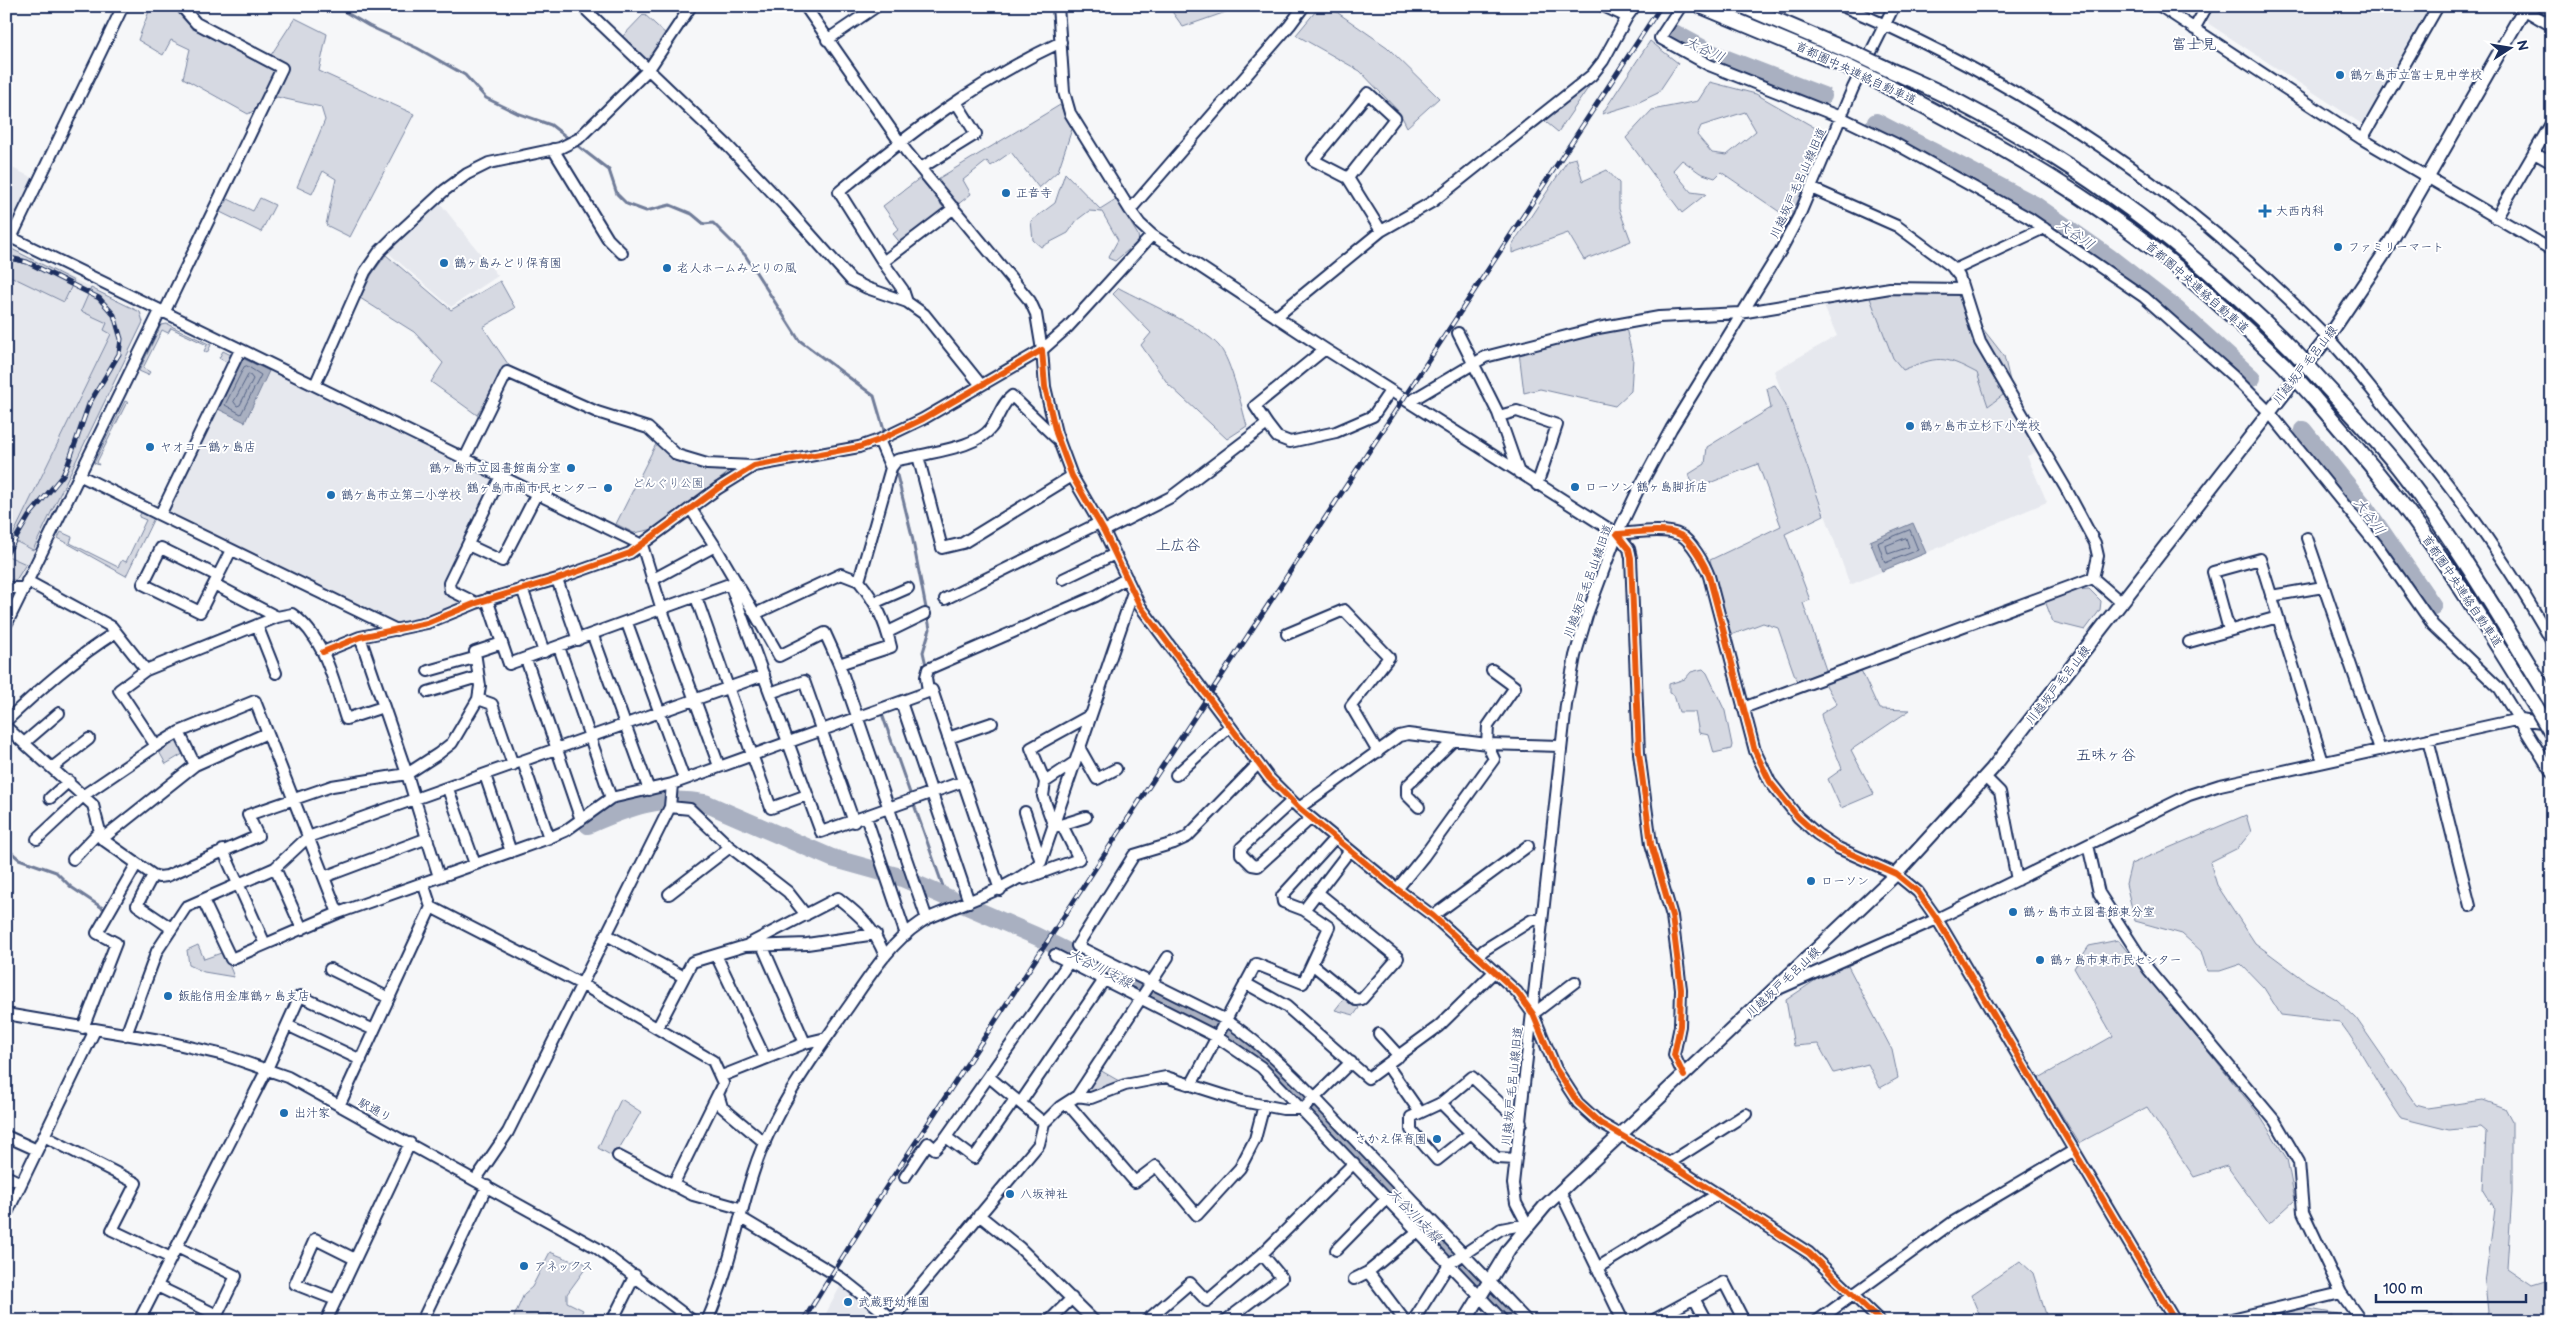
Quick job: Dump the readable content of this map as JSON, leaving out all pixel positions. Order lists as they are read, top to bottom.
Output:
{
  "streets": {
    "highway": ["首都圏中央連絡自動車道"],
    "main road": ["川越坂戸毛呂山線"],
    "street": ["川越坂戸毛呂山線旧道", "駅通り"]
  },
  "crossings": [
    ["川越坂戸毛呂山線旧道", "川越坂戸毛呂山線"]
  ],
  "districts": ["富士見", "上広谷", "五味ヶ谷"],
  "water": ["大谷川", "大谷川支線"],
  "parks": ["どんぐり公園"],
  "places": {
    "other": [
      "鶴ケ島市立富士見中学校",
      "正音寺",
      "ファミリーマート",
      "鶴ヶ島みどり保育園",
      "老人ホームみどりの風",
      "鶴ヶ島市立杉下小学校",
      "ヤオコー鶴ヶ島店",
      "鶴ヶ島市立図書館南分室",
      "ローソン 鶴ヶ島脚折店",
      "鶴ヶ島市南市民センター",
      "鶴ケ島市立第二小学校",
      "ローソン",
      "鶴ヶ島市立図書館東分室",
      "鶴ヶ島市東市民センター",
      "飯能信用金庫鶴ヶ島支店",
      "出汁家",
      "さかえ保育園",
      "八坂神社",
      "アネックス",
      "武蔵野幼稚園"
    ],
    "health": ["大西内科"]
  },
  "scale_bar": "100 m",
  "north": "right"
}
